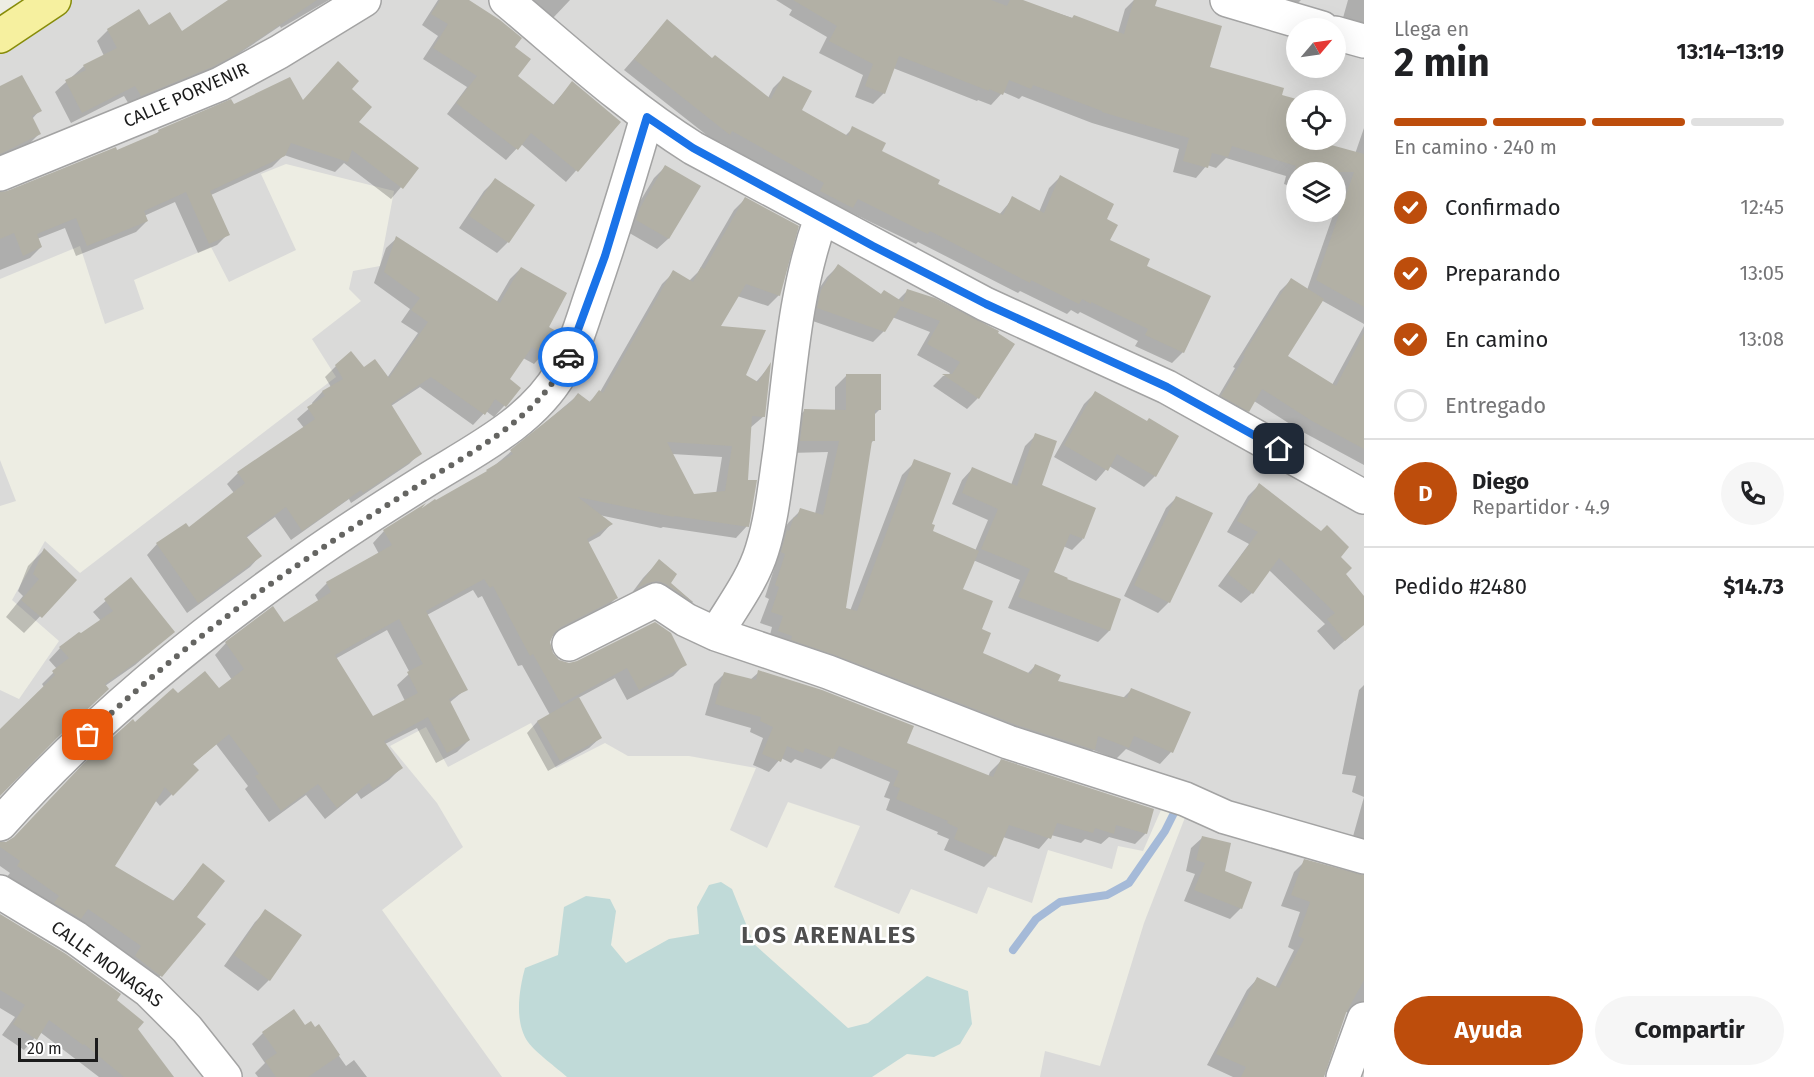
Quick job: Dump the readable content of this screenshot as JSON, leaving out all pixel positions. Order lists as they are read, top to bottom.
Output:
{
  "streets": {
    "street": ["CALLE PORVENIR", "CALLE MONAGAS"]
  },
  "districts": ["LOS ARENALES"],
  "scale_bar": "20 m",
  "north": "top right",
  "page": {
    "heading": ["2 min", "Llega en", "13:14–13:19"],
    "panel": [
      "Diego",
      "Repartidor · 4.9",
      "Pedido #2480",
      "$14.73"
    ],
    "bar": "En camino · 240 m",
    "list": [
      ["Confirmado", "12:45"],
      ["Preparando", "13:05"],
      ["En camino", "13:08"],
      "Entregado"
    ],
    "round": "D",
    "buttons": ["Ayuda", "Compartir"],
    "scale": "20 m"
  }
}
